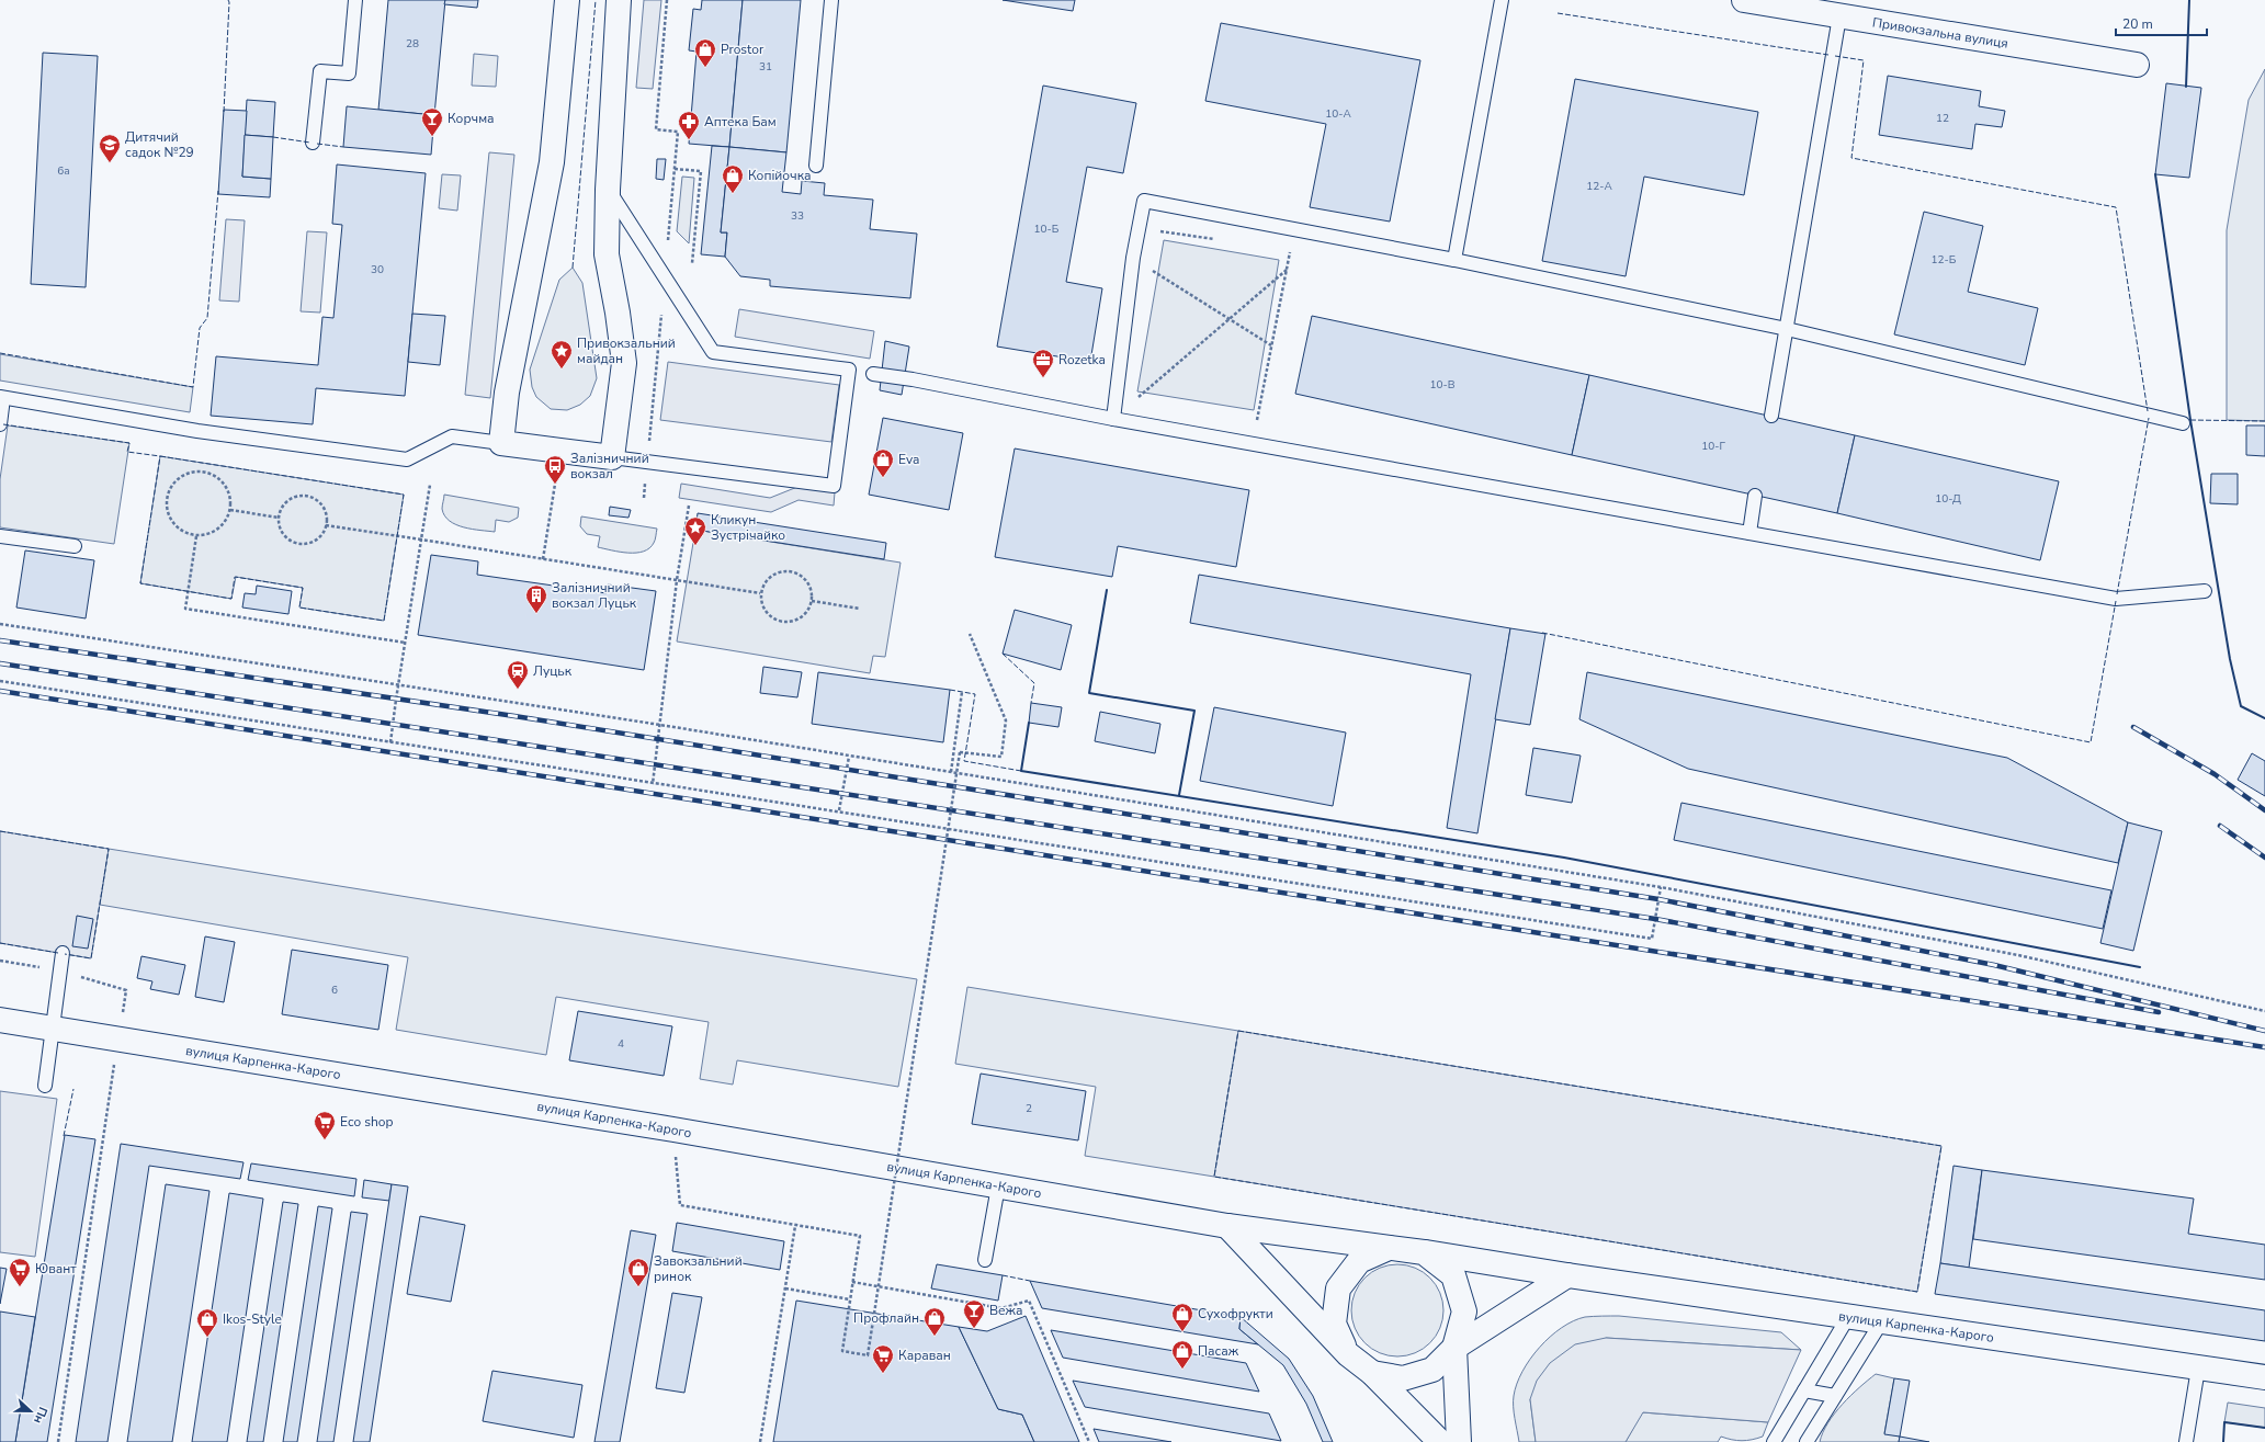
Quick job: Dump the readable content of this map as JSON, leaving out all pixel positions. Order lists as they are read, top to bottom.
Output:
{
  "streets": {
    "main road": ["Привокзальна вулиця", "вулиця Карпенка-Карого"]
  },
  "places": {
    "shop": [
      "Prostor",
      "Копійочка",
      "Eva",
      "Завокзальний ринок",
      "Сухофрукти",
      "Профлайн",
      "Ikos-Style",
      "Пасаж"
    ],
    "bar": ["Корчма", "Вежа"],
    "pharmacy": ["Аптека Бам"],
    "school or university": ["Дитячий садок №29"],
    "place": ["Привокзальний майдан", "Кликун Зустрічайко"],
    "office": ["Rozetka"],
    "bus stop": ["Залізничний вокзал"],
    "building": ["Залізничний вокзал Луцьк"],
    "station": ["Луцьк"],
    "supermarket": ["Eco shop", "Ювант", "Караван"]
  },
  "house_numbers": [
    "28",
    "31",
    "10-А",
    "12",
    "6а",
    "12-А",
    "33",
    "10-Б",
    "12-Б",
    "30",
    "10-В",
    "10-Г",
    "10-Д",
    "6",
    "4",
    "2"
  ],
  "scale_bar": "20 m",
  "north": "right"
}
